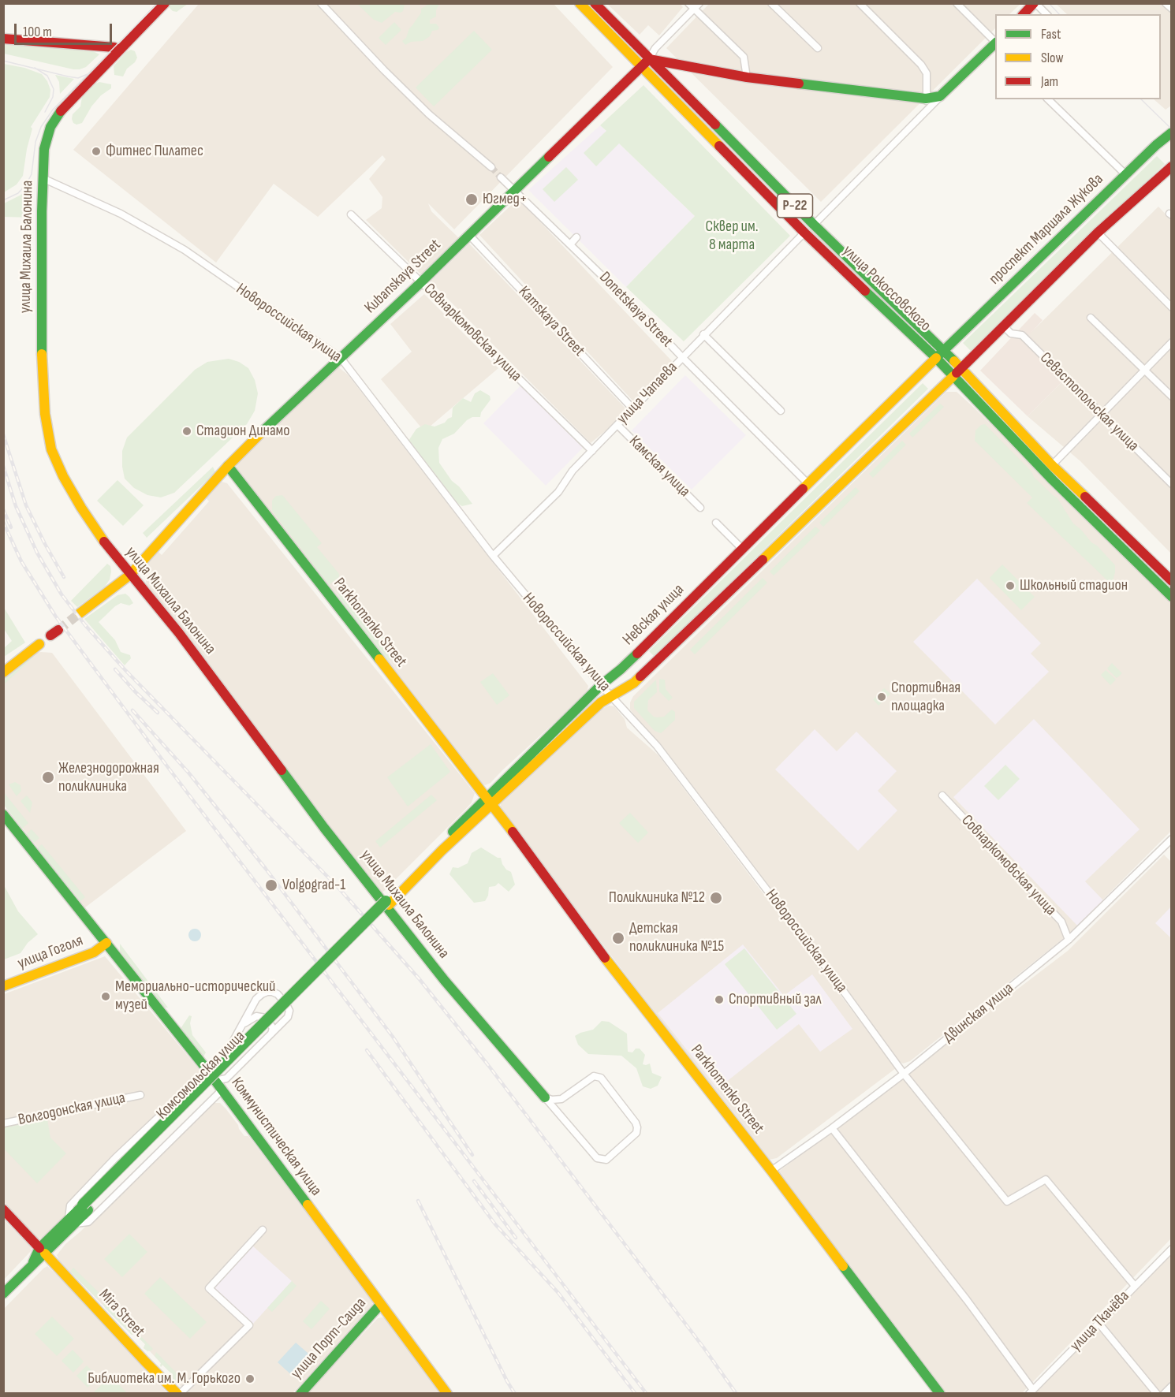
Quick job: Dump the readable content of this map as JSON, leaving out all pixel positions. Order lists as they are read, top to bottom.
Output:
{
  "streets": {
    "main road": [
      "Р-22",
      "проспект Маршала Жукова",
      "улица Михаила Балонина",
      "Kubanskaya Street",
      "улица Рокоссовского",
      "Невская улица",
      "Parkhomenko Street",
      "улица Гоголя",
      "Комсомольская улица",
      "Коммунистическая улица",
      "Mira Street",
      "улица Порт-Саида"
    ],
    "street": [
      "Donetskaya Street",
      "Kamskaya Street",
      "Новороссийская улица",
      "Совнаркомовская улица",
      "улица Чапаева",
      "Севастопольская улица",
      "Камская улица",
      "Двинская улица",
      "Волгодонская улица",
      "улица Ткачёва"
    ]
  },
  "crossings": [
    ["проспект Маршала Жукова", "улица Рокоссовского"],
    ["проспект Маршала Жукова", "Невская улица"],
    ["улица Михаила Балонина", "Kubanskaya Street"],
    ["улица Михаила Балонина", "Новороссийская улица"],
    ["Kubanskaya Street", "улица Рокоссовского"],
    ["Kubanskaya Street", "Donetskaya Street"],
    ["Kubanskaya Street", "Kamskaya Street"],
    ["Kubanskaya Street", "Новороссийская улица"],
    ["Kubanskaya Street", "Совнаркомовская улица"],
    ["Kubanskaya Street", "Parkhomenko Street"],
    ["улица Рокоссовского", "улица Чапаева"],
    ["улица Рокоссовского", "Невская улица"],
    ["Donetskaya Street", "улица Чапаева"],
    ["Donetskaya Street", "Невская улица"],
    ["Kamskaya Street", "улица Чапаева"],
    ["Новороссийская улица", "улица Чапаева"],
    ["Новороссийская улица", "Невская улица"],
    ["Новороссийская улица", "Двинская улица"],
    ["Новороссийская улица", "улица Ткачёва"],
    ["Совнаркомовская улица", "улица Чапаева"],
    ["Совнаркомовская улица", "Двинская улица"],
    ["улица Чапаева", "Камская улица"],
    ["Невская улица", "Parkhomenko Street"],
    ["Невская улица", "Комсомольская улица"],
    ["Parkhomenko Street", "Двинская улица"],
    ["улица Гоголя", "Коммунистическая улица"],
    ["Комсомольская улица", "Mira Street"],
    ["Коммунистическая улица", "улица Порт-Саида"]
  ],
  "parks": ["Сквер им. 8 марта"],
  "places": [
    "Фитнес Пилатес",
    "Югмед+",
    "Стадион Динамо",
    "Школьный стадион",
    "Спортивная площадка",
    "Железнодорожная поликлиника",
    "Volgograd-1",
    "Поликлиника №12",
    "Детская поликлиника №15",
    "Мемориально-исторический музей",
    "Спортивный зал",
    "Библиотека им. М. Горького"
  ],
  "legend": ["Fast", "Slow", "Jam"],
  "scale_bar": "100 m"
}
